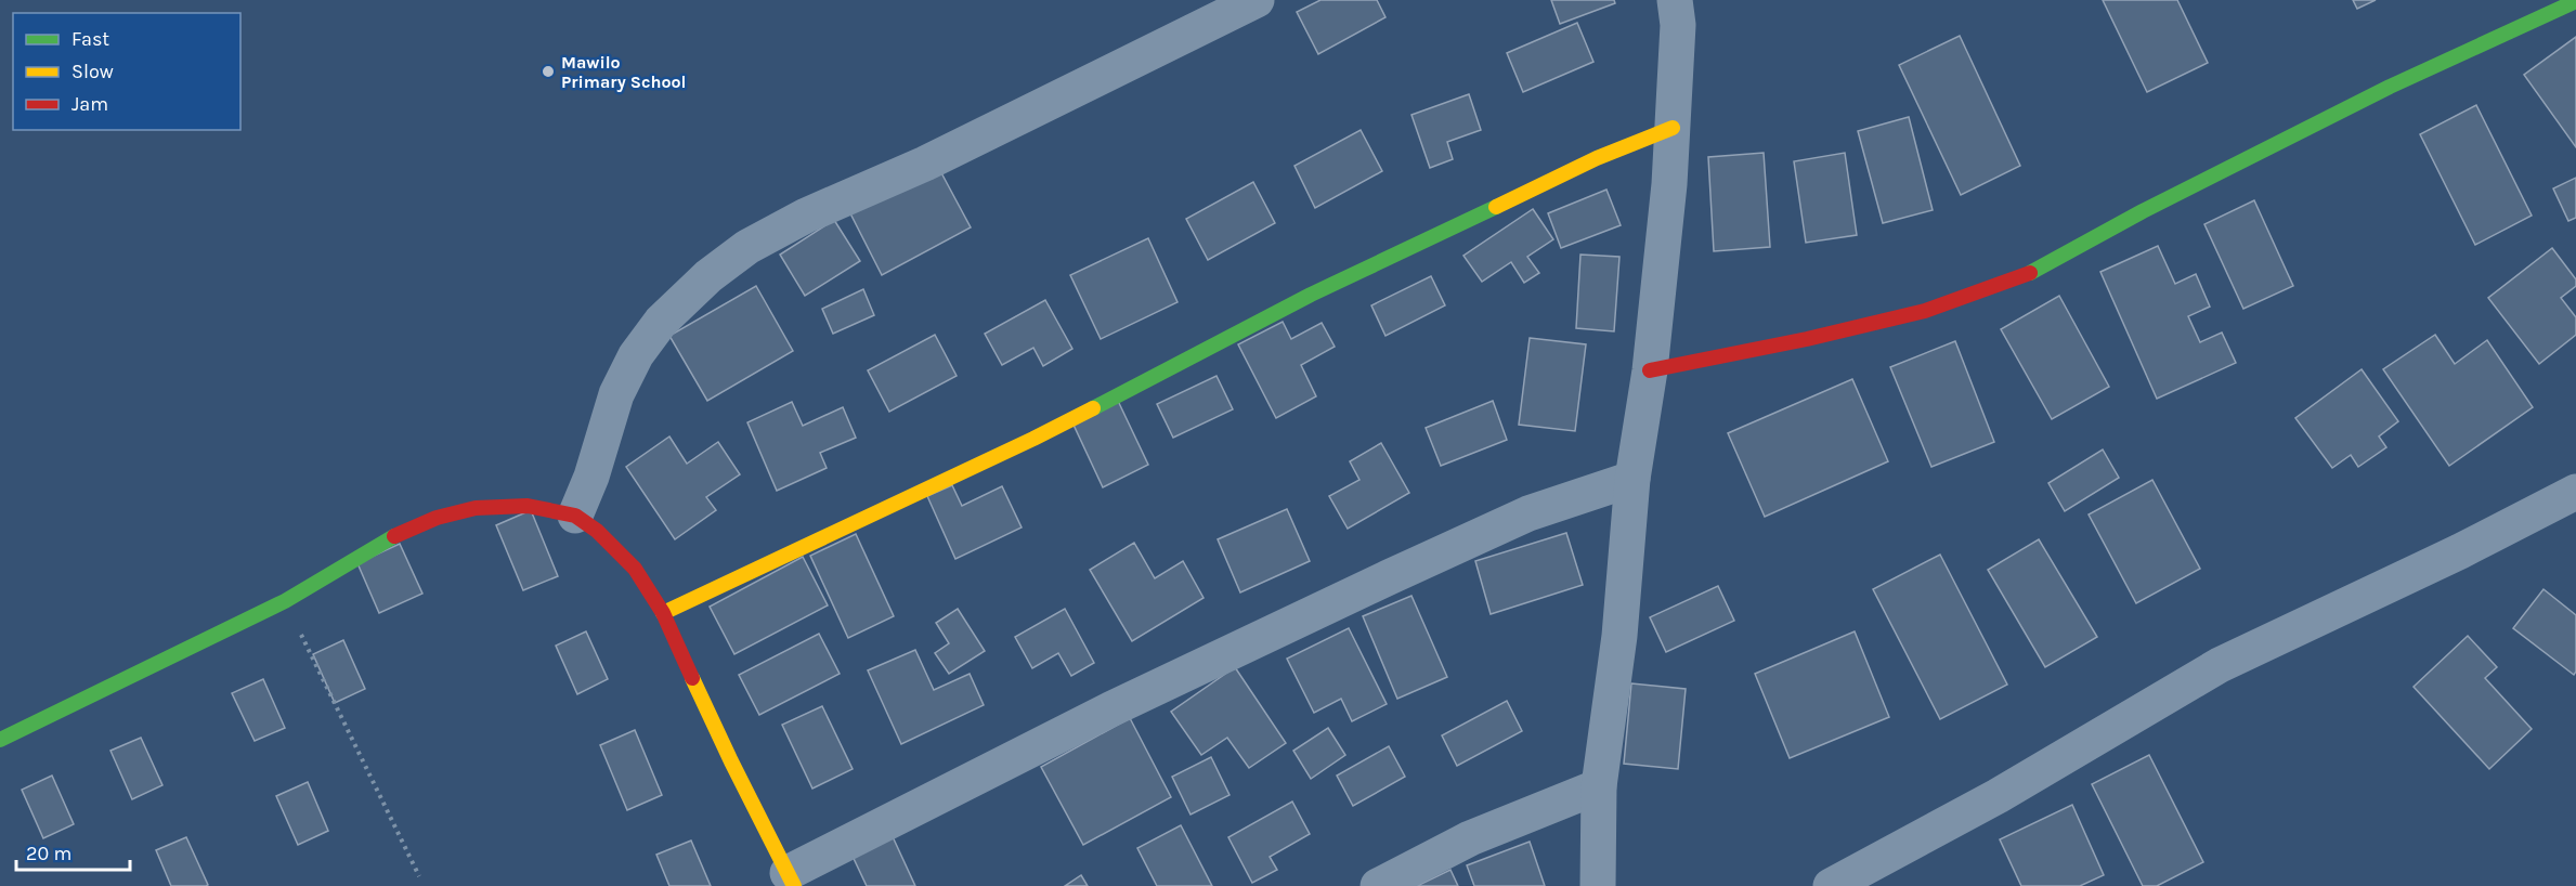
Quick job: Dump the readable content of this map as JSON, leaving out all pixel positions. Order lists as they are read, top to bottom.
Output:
{
  "places": ["Mawilo Primary School"],
  "legend": ["Fast", "Slow", "Jam"],
  "scale_bar": "20 m"
}
